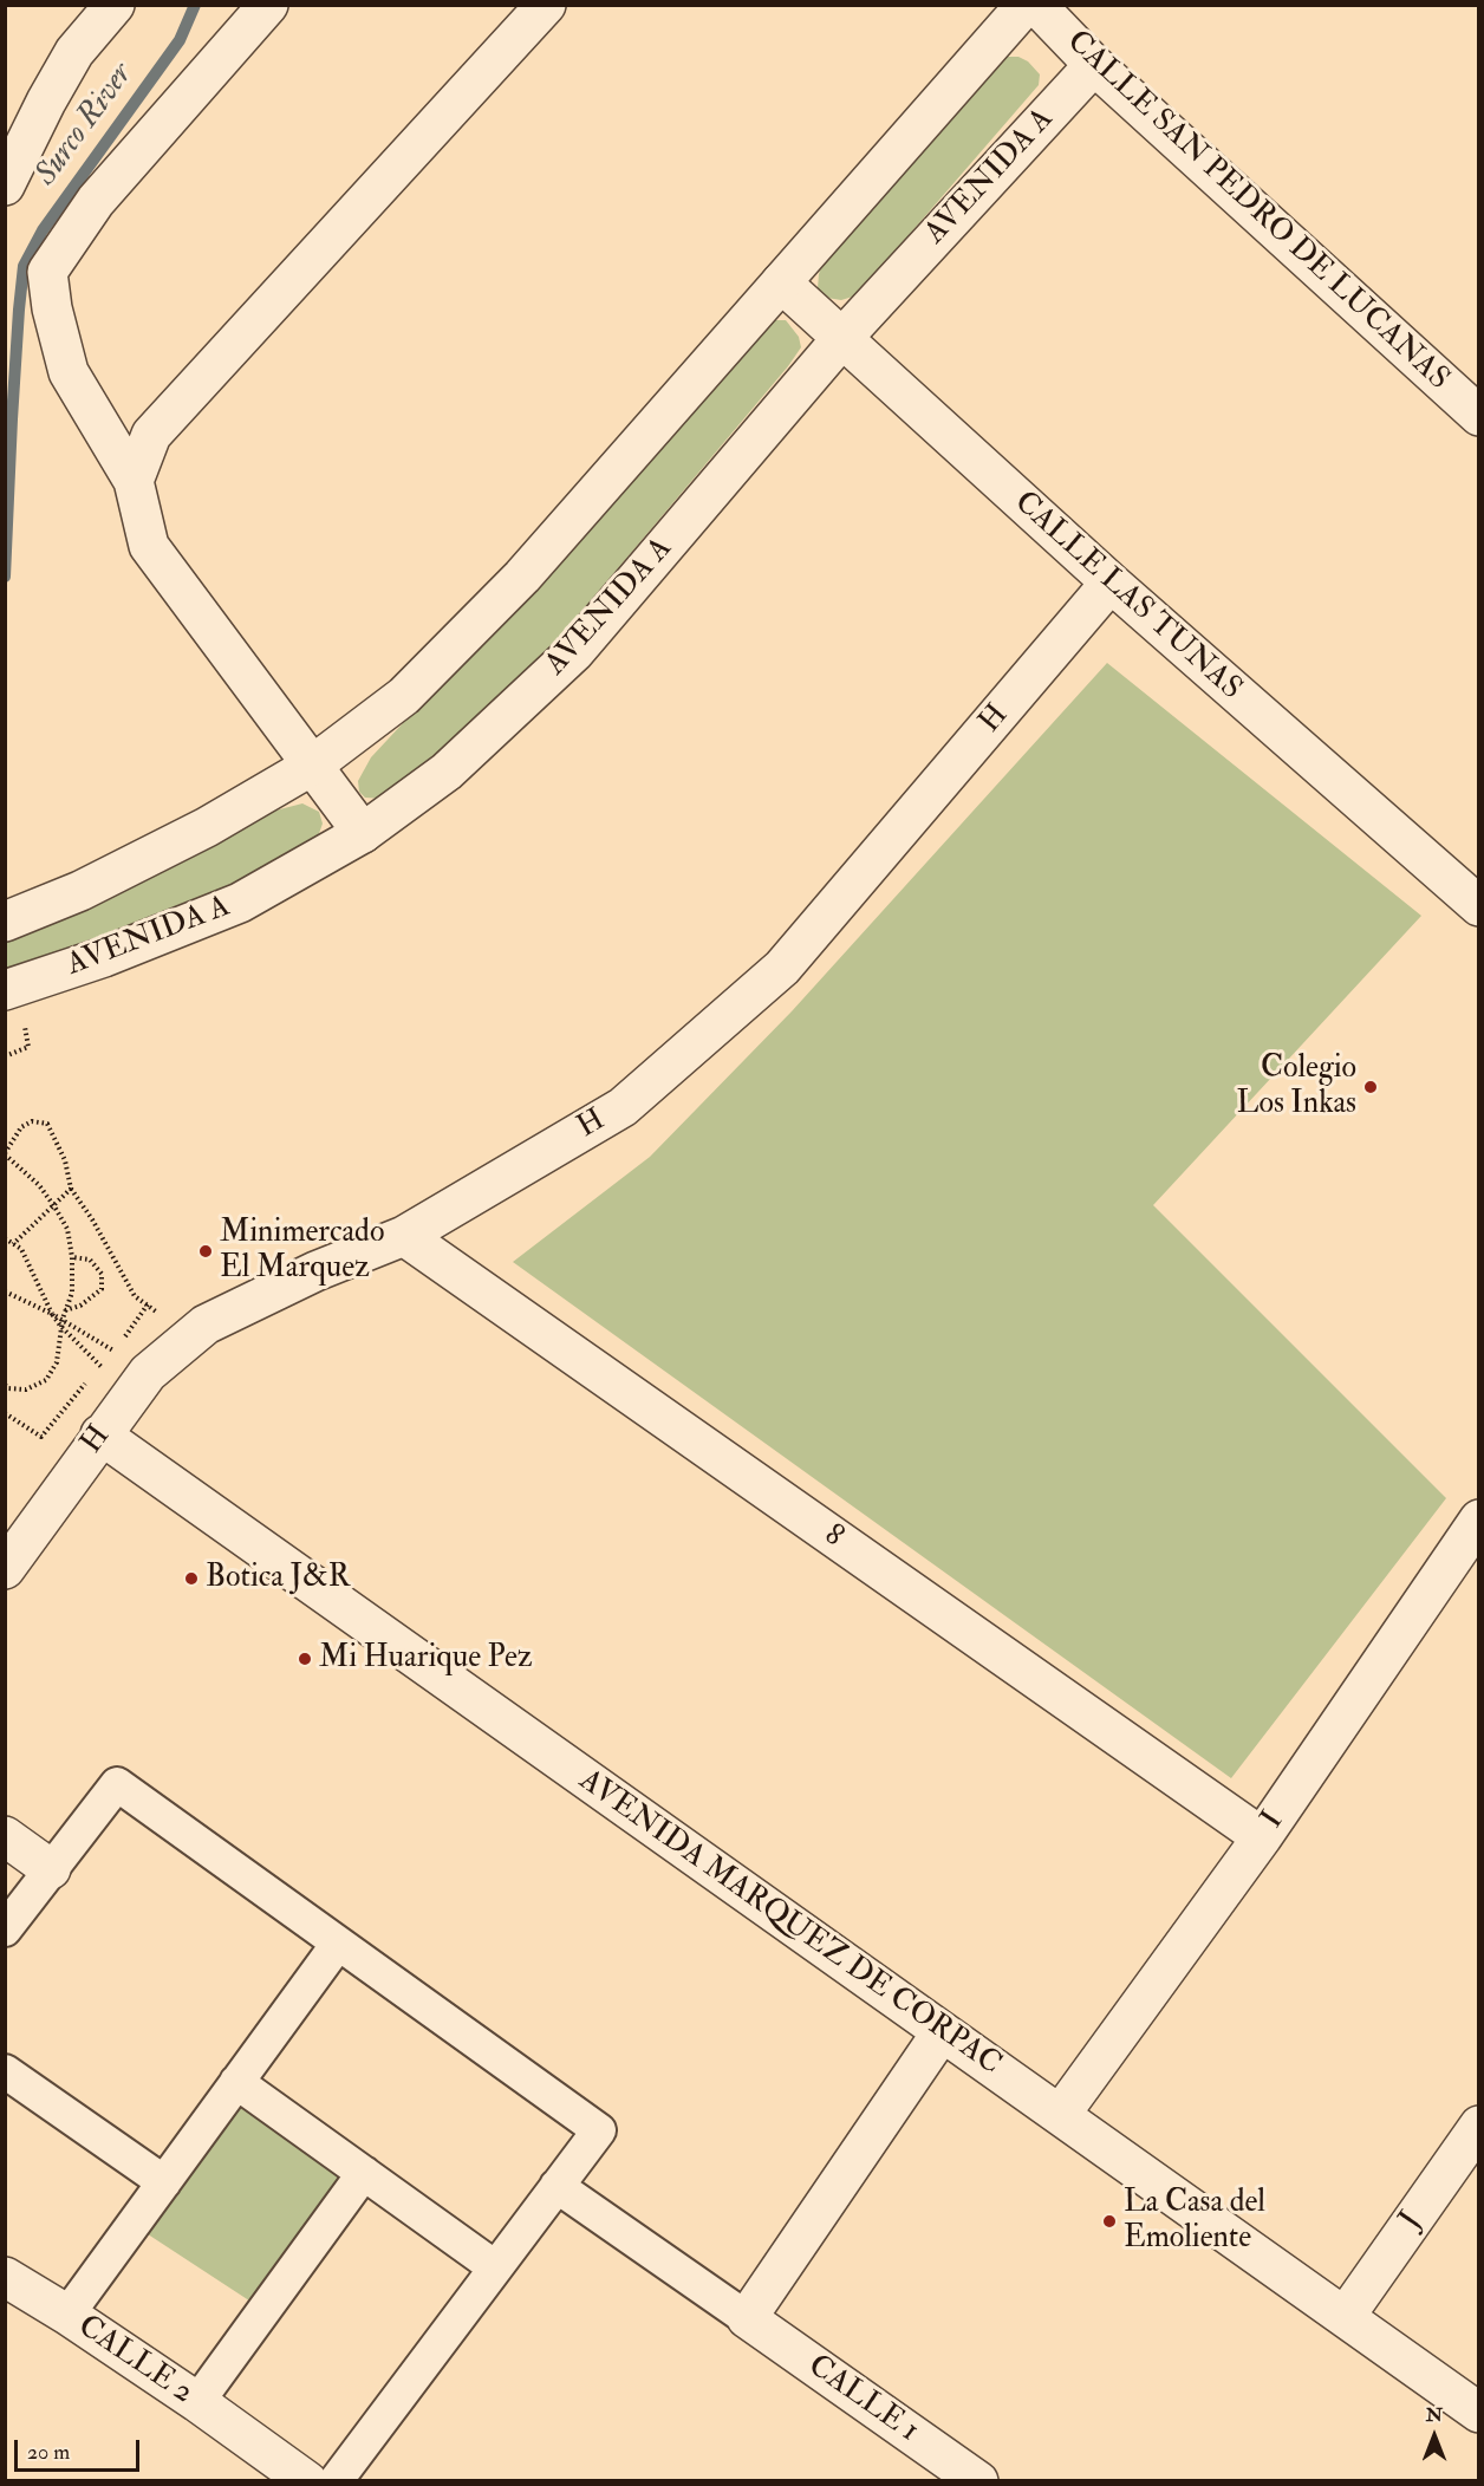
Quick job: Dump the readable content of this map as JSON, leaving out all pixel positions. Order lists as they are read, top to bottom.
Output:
{
  "streets": {
    "street": [
      "AVENIDA A",
      "CALLE SAN PEDRO DE LUCANAS",
      "CALLE LAS TUNAS",
      "H",
      "8",
      "I",
      "AVENIDA MARQUEZ DE CORPAC",
      "J",
      "CALLE 2",
      "CALLE 1"
    ]
  },
  "crossings": [
    ["AVENIDA A", "CALLE SAN PEDRO DE LUCANAS"],
    ["AVENIDA A", "CALLE LAS TUNAS"],
    ["CALLE LAS TUNAS", "H"],
    ["H", "8"],
    ["H", "AVENIDA MARQUEZ DE CORPAC"],
    ["8", "I"],
    ["I", "AVENIDA MARQUEZ DE CORPAC"],
    ["AVENIDA MARQUEZ DE CORPAC", "J"]
  ],
  "water": ["Surco River"],
  "places": [
    "Colegio Los Inkas",
    "Minimercado El Marquez",
    "Botica J&R",
    "Mi Huarique Pez",
    "La Casa del Emoliente"
  ],
  "scale_bar": "20 m",
  "north": "top"
}
